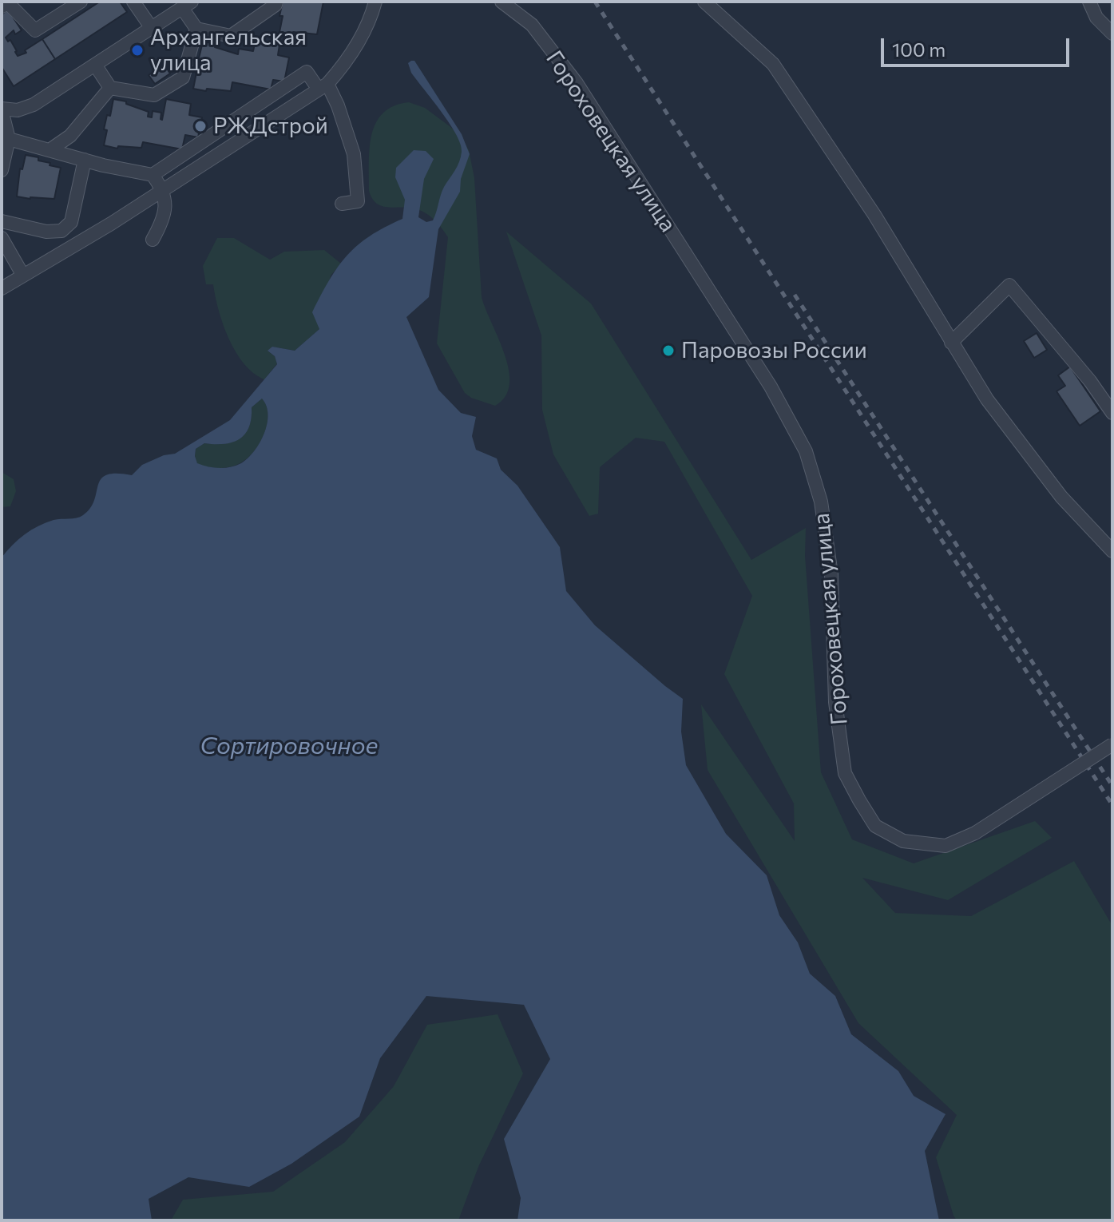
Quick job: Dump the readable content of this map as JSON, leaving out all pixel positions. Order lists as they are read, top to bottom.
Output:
{
  "streets": {
    "street": ["Гороховецкая улица"]
  },
  "water": ["Сортировочное"],
  "places": ["Архангельская улица", "РЖДстрой", "Паровозы России"],
  "scale_bar": "100 m"
}
